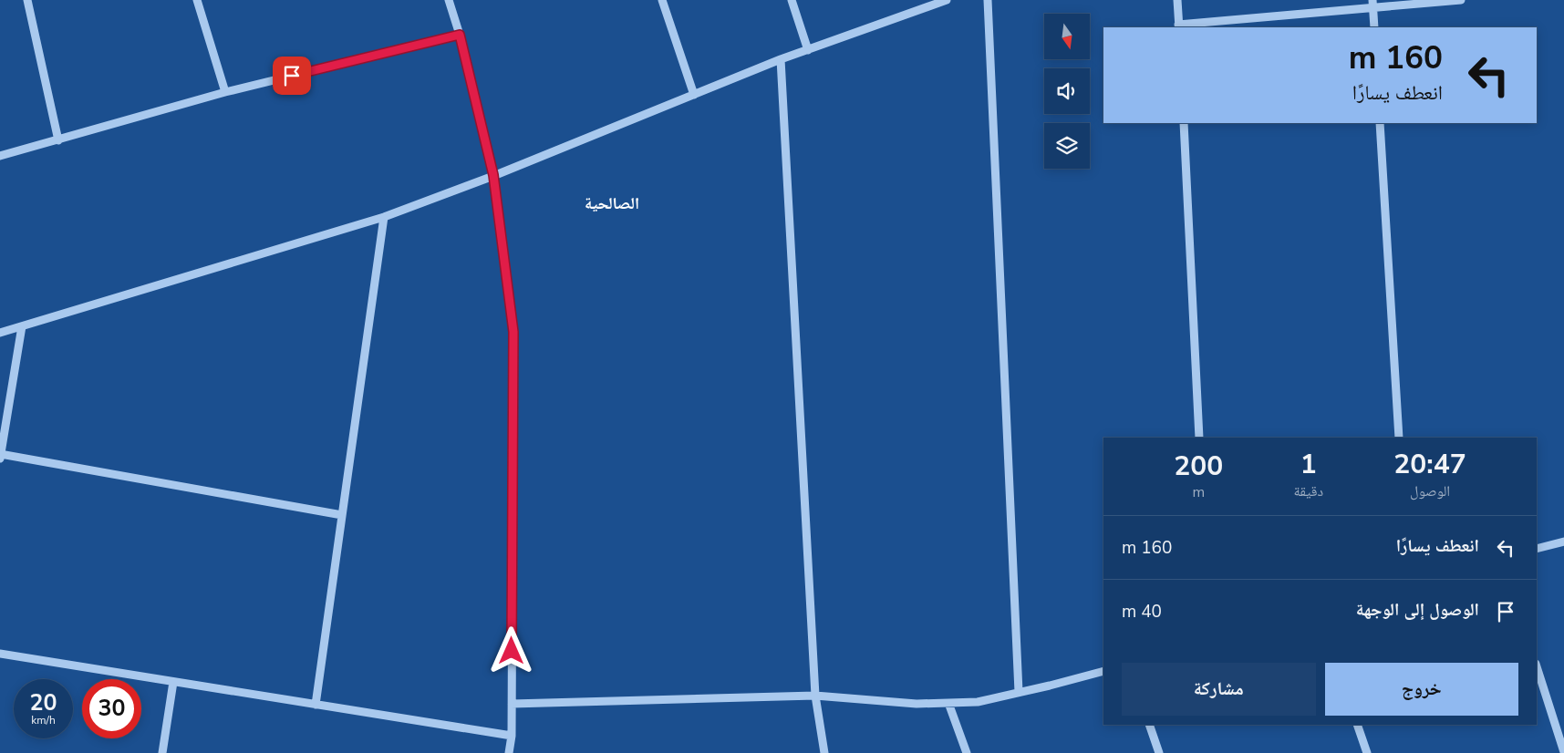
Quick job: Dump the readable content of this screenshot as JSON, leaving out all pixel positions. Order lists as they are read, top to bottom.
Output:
{
  "districts": ["الصالحية"],
  "north": "bottom",
  "page": {
    "turn": ["160 m", "انعطف يسارًا"],
    "eta": [
      "20:47",
      "الوصول",
      "1",
      "دقيقة",
      "200",
      "m"
    ],
    "list": [
      {
        "name": "انعطف يسارًا",
        "value": "160 m"
      },
      {
        "name": "الوصول إلى الوجهة",
        "value": "40 m"
      }
    ],
    "buttons": ["خروج", "مشاركة"],
    "speed": "20 km/h",
    "limit": "30"
  }
}
